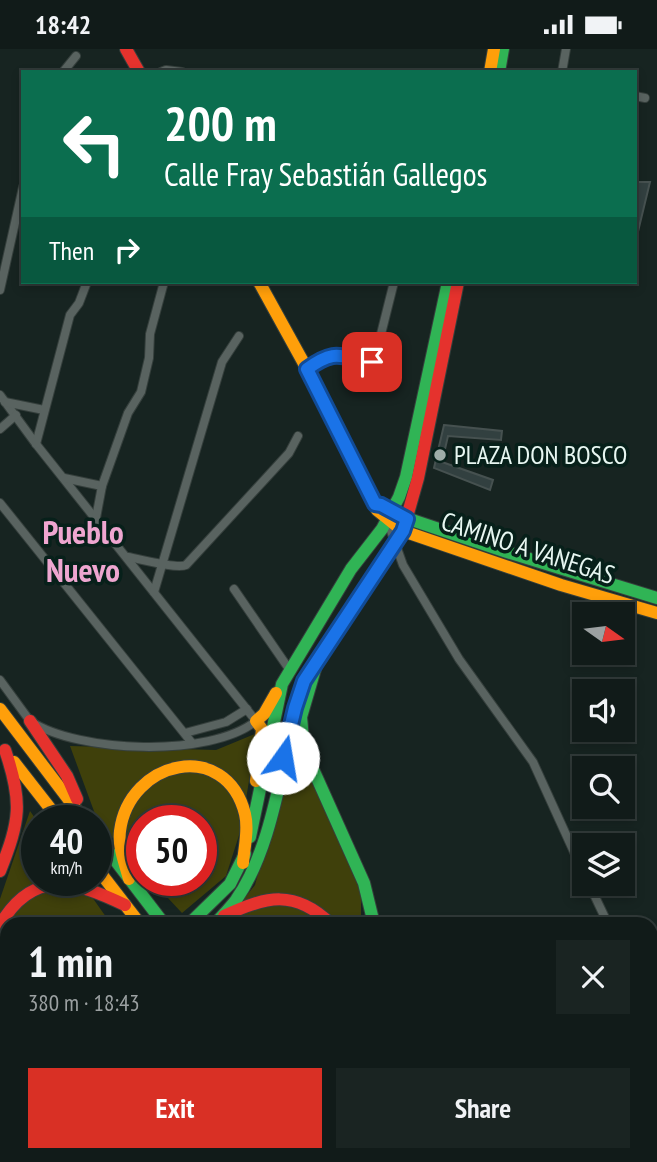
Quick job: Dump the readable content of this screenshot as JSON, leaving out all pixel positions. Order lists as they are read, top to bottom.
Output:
{
  "streets": {
    "main road": ["CAMINO A VANEGAS"]
  },
  "districts": ["Pueblo Nuevo"],
  "places": ["PLAZA DON BOSCO"],
  "north": "right",
  "page": {
    "status": "18:42",
    "turn": ["200 m", "Calle Fray Sebastián Gallegos"],
    "then": "Then",
    "speed": "40 km/h",
    "limit": "50",
    "heading": ["1 min", "380 m · 18:43"],
    "buttons": ["Exit", "Share"]
  }
}
